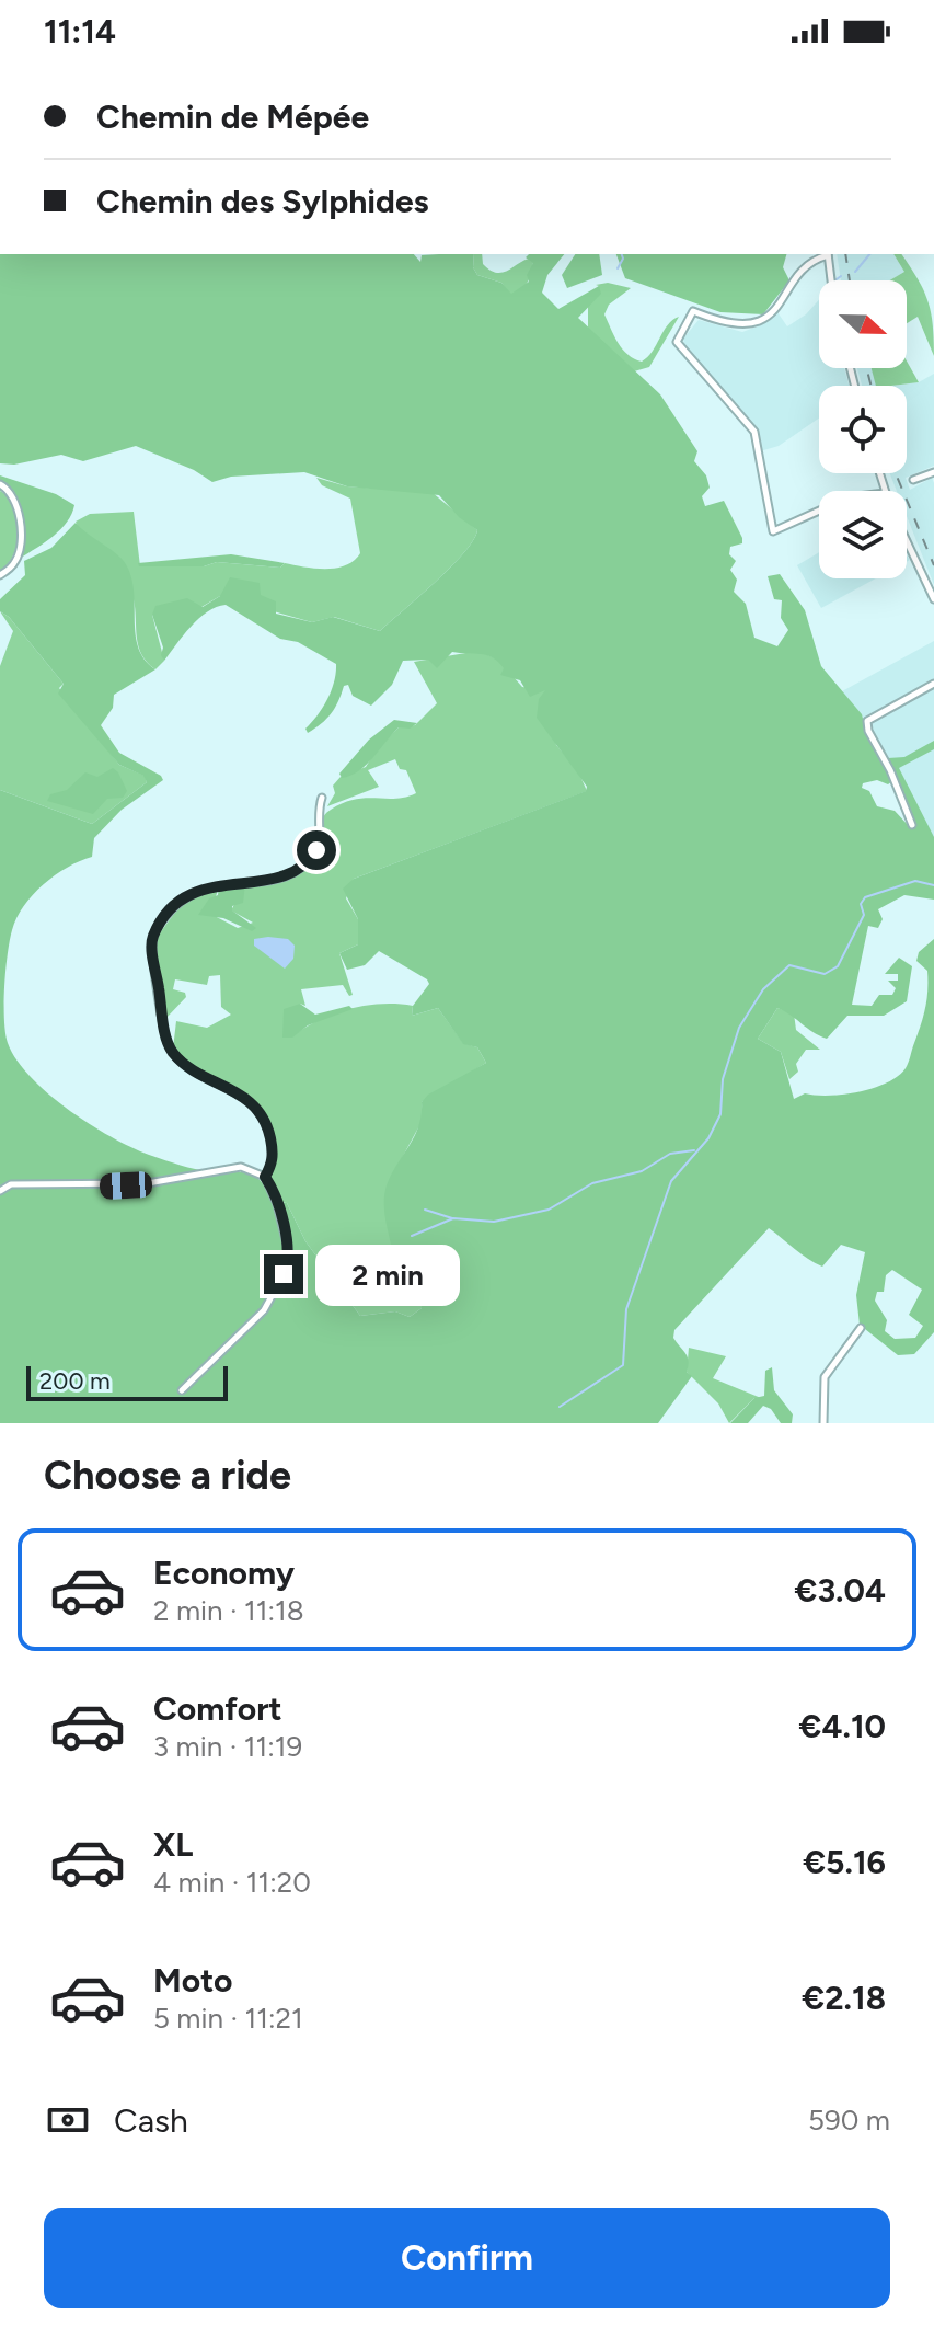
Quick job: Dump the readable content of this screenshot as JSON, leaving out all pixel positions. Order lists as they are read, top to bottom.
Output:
{
  "scale_bar": "200 m",
  "north": "right",
  "page": {
    "status": "11:14",
    "banner": ["Chemin de Mépée", "Chemin des Sylphides"],
    "bubble": "2 min",
    "scale": "200 m",
    "heading": "Choose a ride",
    "list": [
      {
        "name": "Economy",
        "note": "2 min · 11:18",
        "value": "€3.04"
      },
      {
        "name": "Comfort",
        "note": "3 min · 11:19",
        "value": "€4.10"
      },
      {
        "name": "XL",
        "note": "4 min · 11:20",
        "value": "€5.16"
      },
      {
        "name": "Moto",
        "note": "5 min · 11:21",
        "value": "€2.18"
      }
    ],
    "pay": ["Cash", "590 m"],
    "buttons": "Confirm"
  }
}
